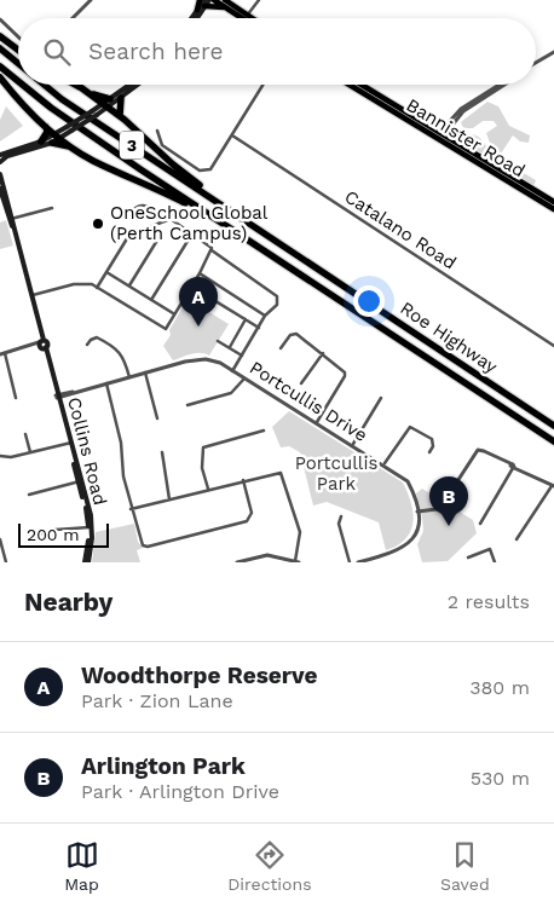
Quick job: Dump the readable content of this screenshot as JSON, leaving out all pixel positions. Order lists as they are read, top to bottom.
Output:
{
  "streets": {
    "highway": ["3", "Roe Highway"],
    "main road": ["Bannister Road", "Collins Road"],
    "street": ["Catalano Road", "Portcullis Drive"]
  },
  "crossings": [
    ["Portcullis Drive", "Collins Road"]
  ],
  "parks": ["Portcullis Park"],
  "places": ["OneSchool Global (Perth Campus)"],
  "scale_bar": "200 m",
  "page": {
    "search": "Search here",
    "pins": ["A", "B"],
    "scale": "200 m",
    "heading": ["Nearby", "2 results"],
    "list": [
      {
        "mark": "A",
        "name": "Woodthorpe Reserve",
        "note": "Park · Zion Lane",
        "value": "380 m"
      },
      {
        "mark": "B",
        "name": "Arlington Park",
        "note": "Park · Arlington Drive",
        "value": "530 m"
      }
    ],
    "nav": ["Map", "Directions", "Saved"]
  }
}
